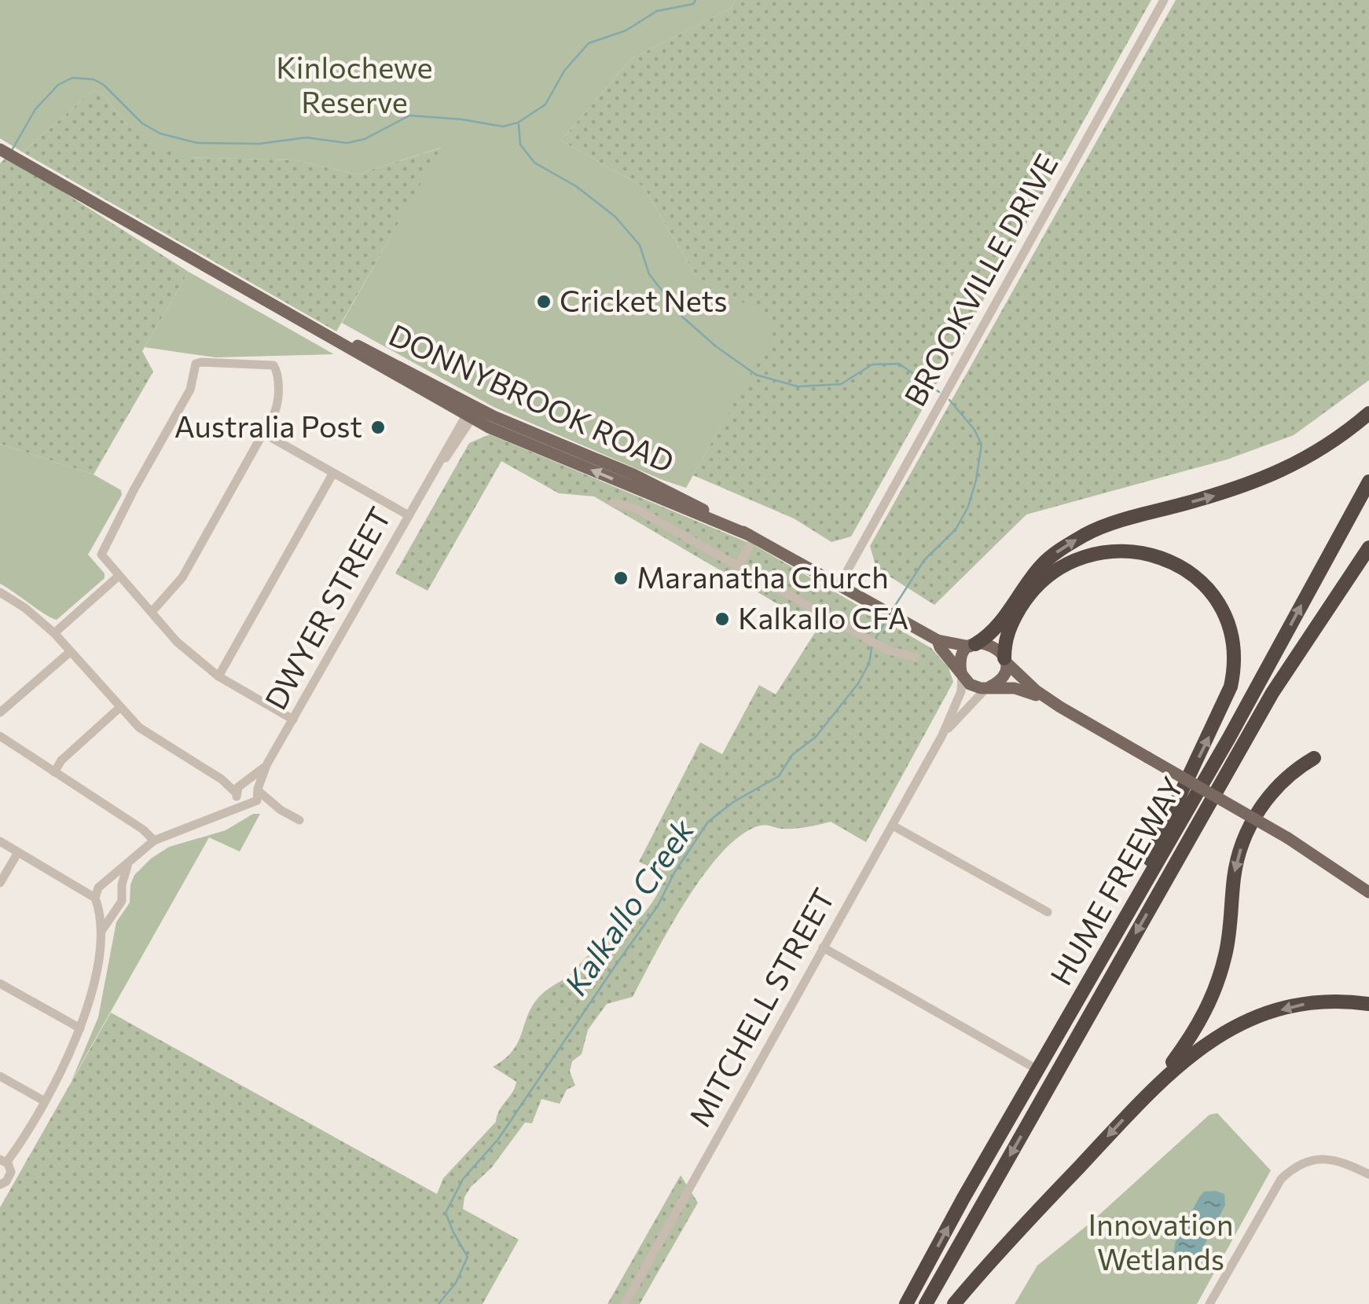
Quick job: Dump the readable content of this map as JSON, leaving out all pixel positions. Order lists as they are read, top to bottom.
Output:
{
  "streets": {
    "highway": ["HUME FREEWAY"],
    "main road": ["DONNYBROOK ROAD"],
    "street": ["BROOKVILLE DRIVE", "DWYER STREET", "MITCHELL STREET"]
  },
  "crossings": [
    ["BROOKVILLE DRIVE", "DONNYBROOK ROAD"],
    ["DONNYBROOK ROAD", "DWYER STREET"],
    ["DONNYBROOK ROAD", "MITCHELL STREET"]
  ],
  "water": ["Kalkallo Creek"],
  "parks": ["Kinlochewe Reserve", "Innovation Wetlands"],
  "places": [
    "Cricket Nets",
    "Australia Post",
    "Maranatha Church",
    "Kalkallo CFA"
  ]
}
